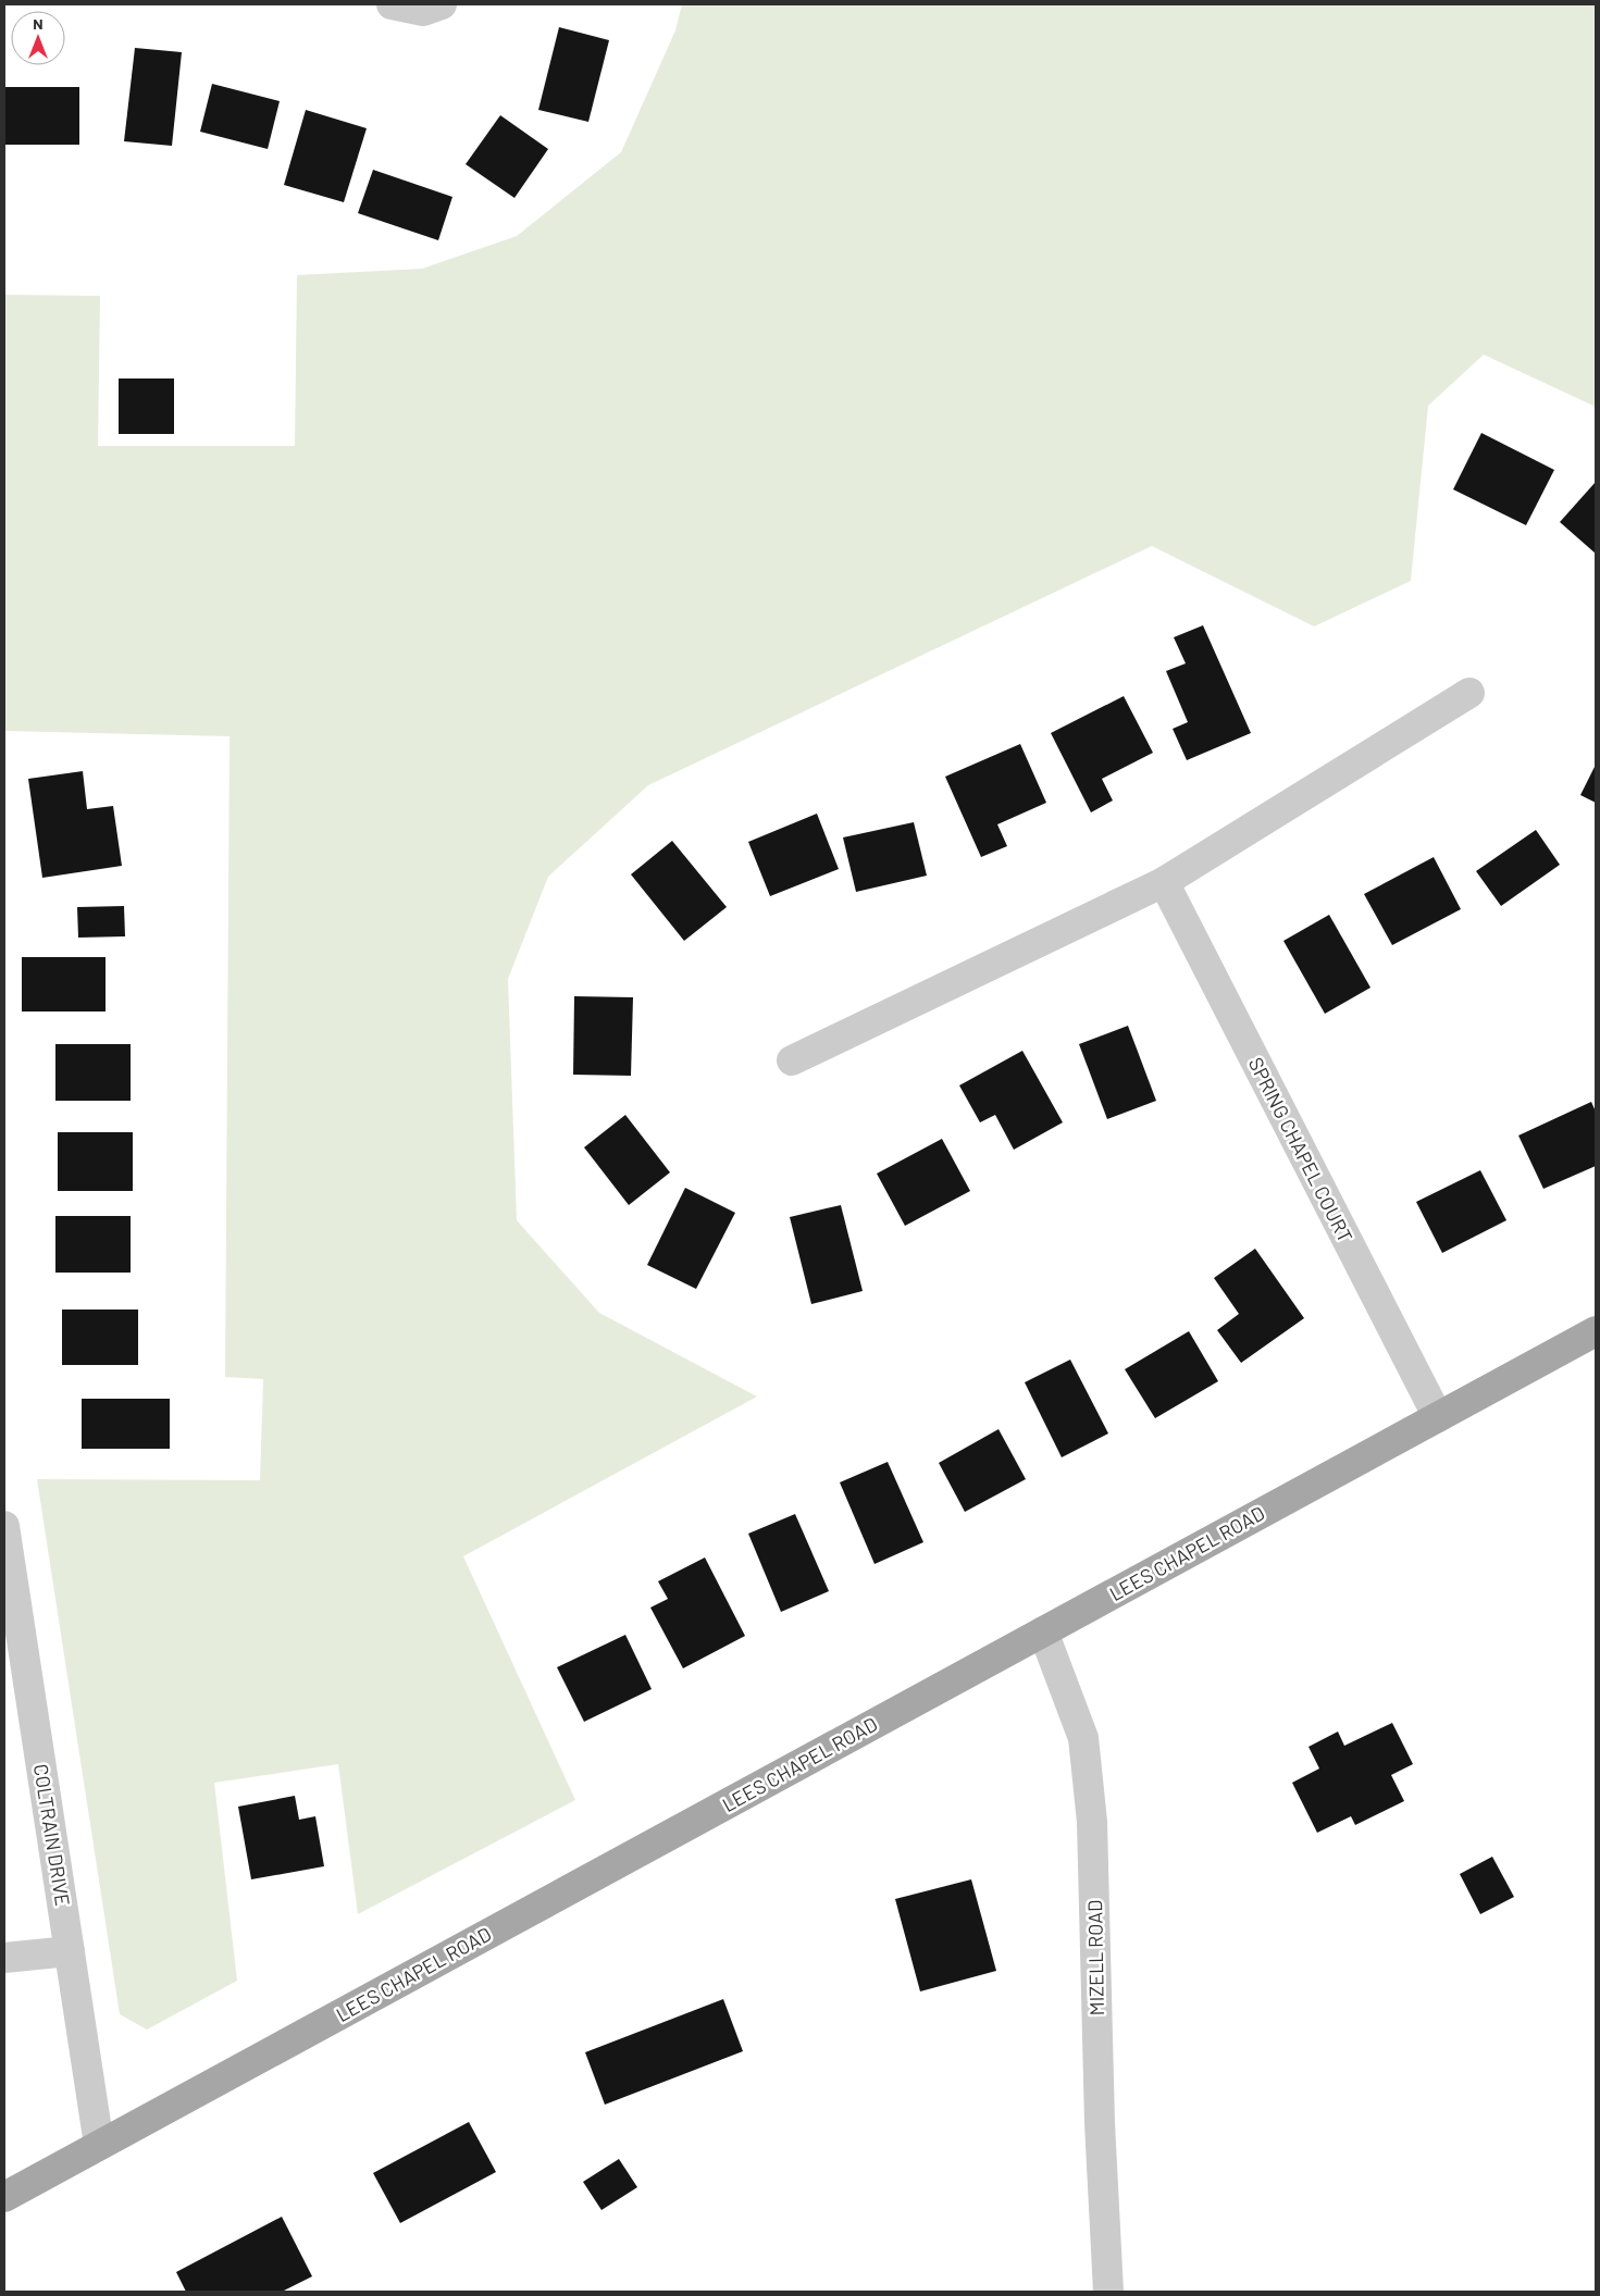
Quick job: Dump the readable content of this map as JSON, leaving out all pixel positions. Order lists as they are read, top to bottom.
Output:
{
  "streets": {
    "main road": ["LEES CHAPEL ROAD"],
    "street": ["SPRING CHAPEL COURT", "COLTRAIN DRIVE", "MIZELL ROAD"]
  },
  "crossings": [
    ["SPRING CHAPEL COURT", "LEES CHAPEL ROAD"],
    ["LEES CHAPEL ROAD", "COLTRAIN DRIVE"],
    ["LEES CHAPEL ROAD", "MIZELL ROAD"]
  ],
  "north": "top"
}
